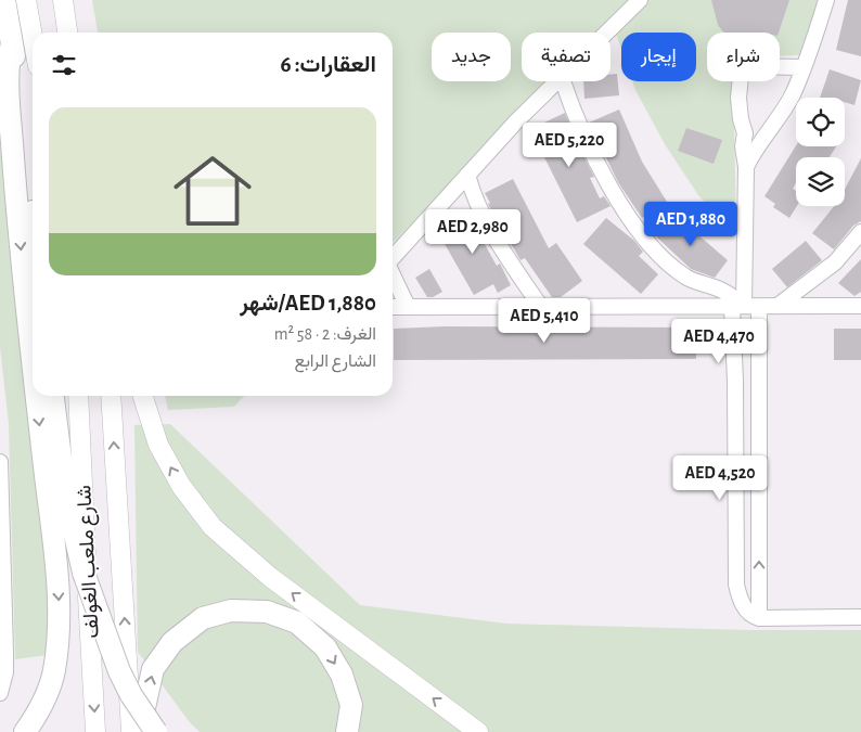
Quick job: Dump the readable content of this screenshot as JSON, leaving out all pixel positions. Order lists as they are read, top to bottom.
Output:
{
  "streets": {
    "main road": ["شارع ملعب الغولف"]
  },
  "page": {
    "chip": [
      "شراء",
      "إيجار",
      "تصفية",
      "جديد"
    ],
    "heading": "العقارات: 6",
    "list": [
      {
        "name": "AED 1,880/شهر",
        "note": "الغرف: 2 · 58 m² · الشارع الرابع"
      }
    ],
    "price": [
      "AED 5,220",
      "AED 1,880",
      "AED 2,980",
      "AED 5,410",
      "AED 4,470",
      "AED 4,520"
    ]
  }
}
